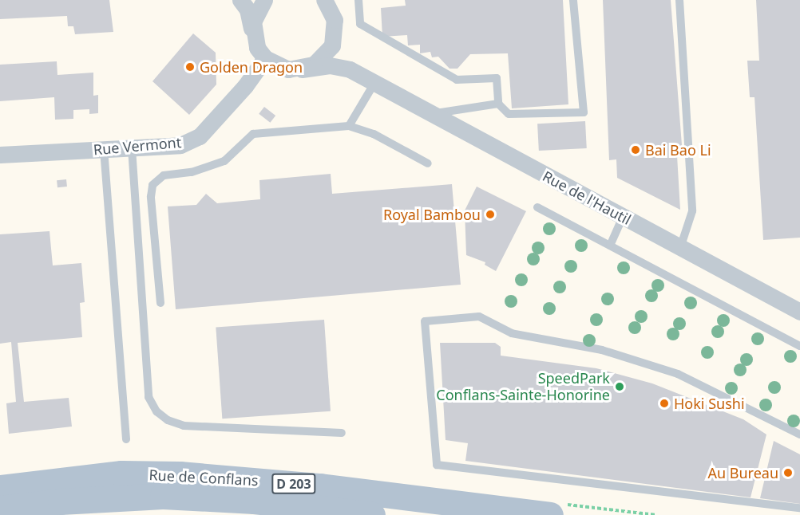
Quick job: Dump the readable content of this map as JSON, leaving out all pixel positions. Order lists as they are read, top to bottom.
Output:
{
  "streets": {
    "main road": ["Rue de Conflans", "D 203"],
    "street": ["Rue Vermont", "Rue de l'Hautil"]
  },
  "crossings": [
    ["Rue Vermont", "Rue de l'Hautil"]
  ],
  "places": [
    "Golden Dragon",
    "Bai Bao Li",
    "Royal Bambou",
    "SpeedPark Conflans-Sainte-Honorine",
    "Hoki Sushi",
    "Au Bureau"
  ]
}
